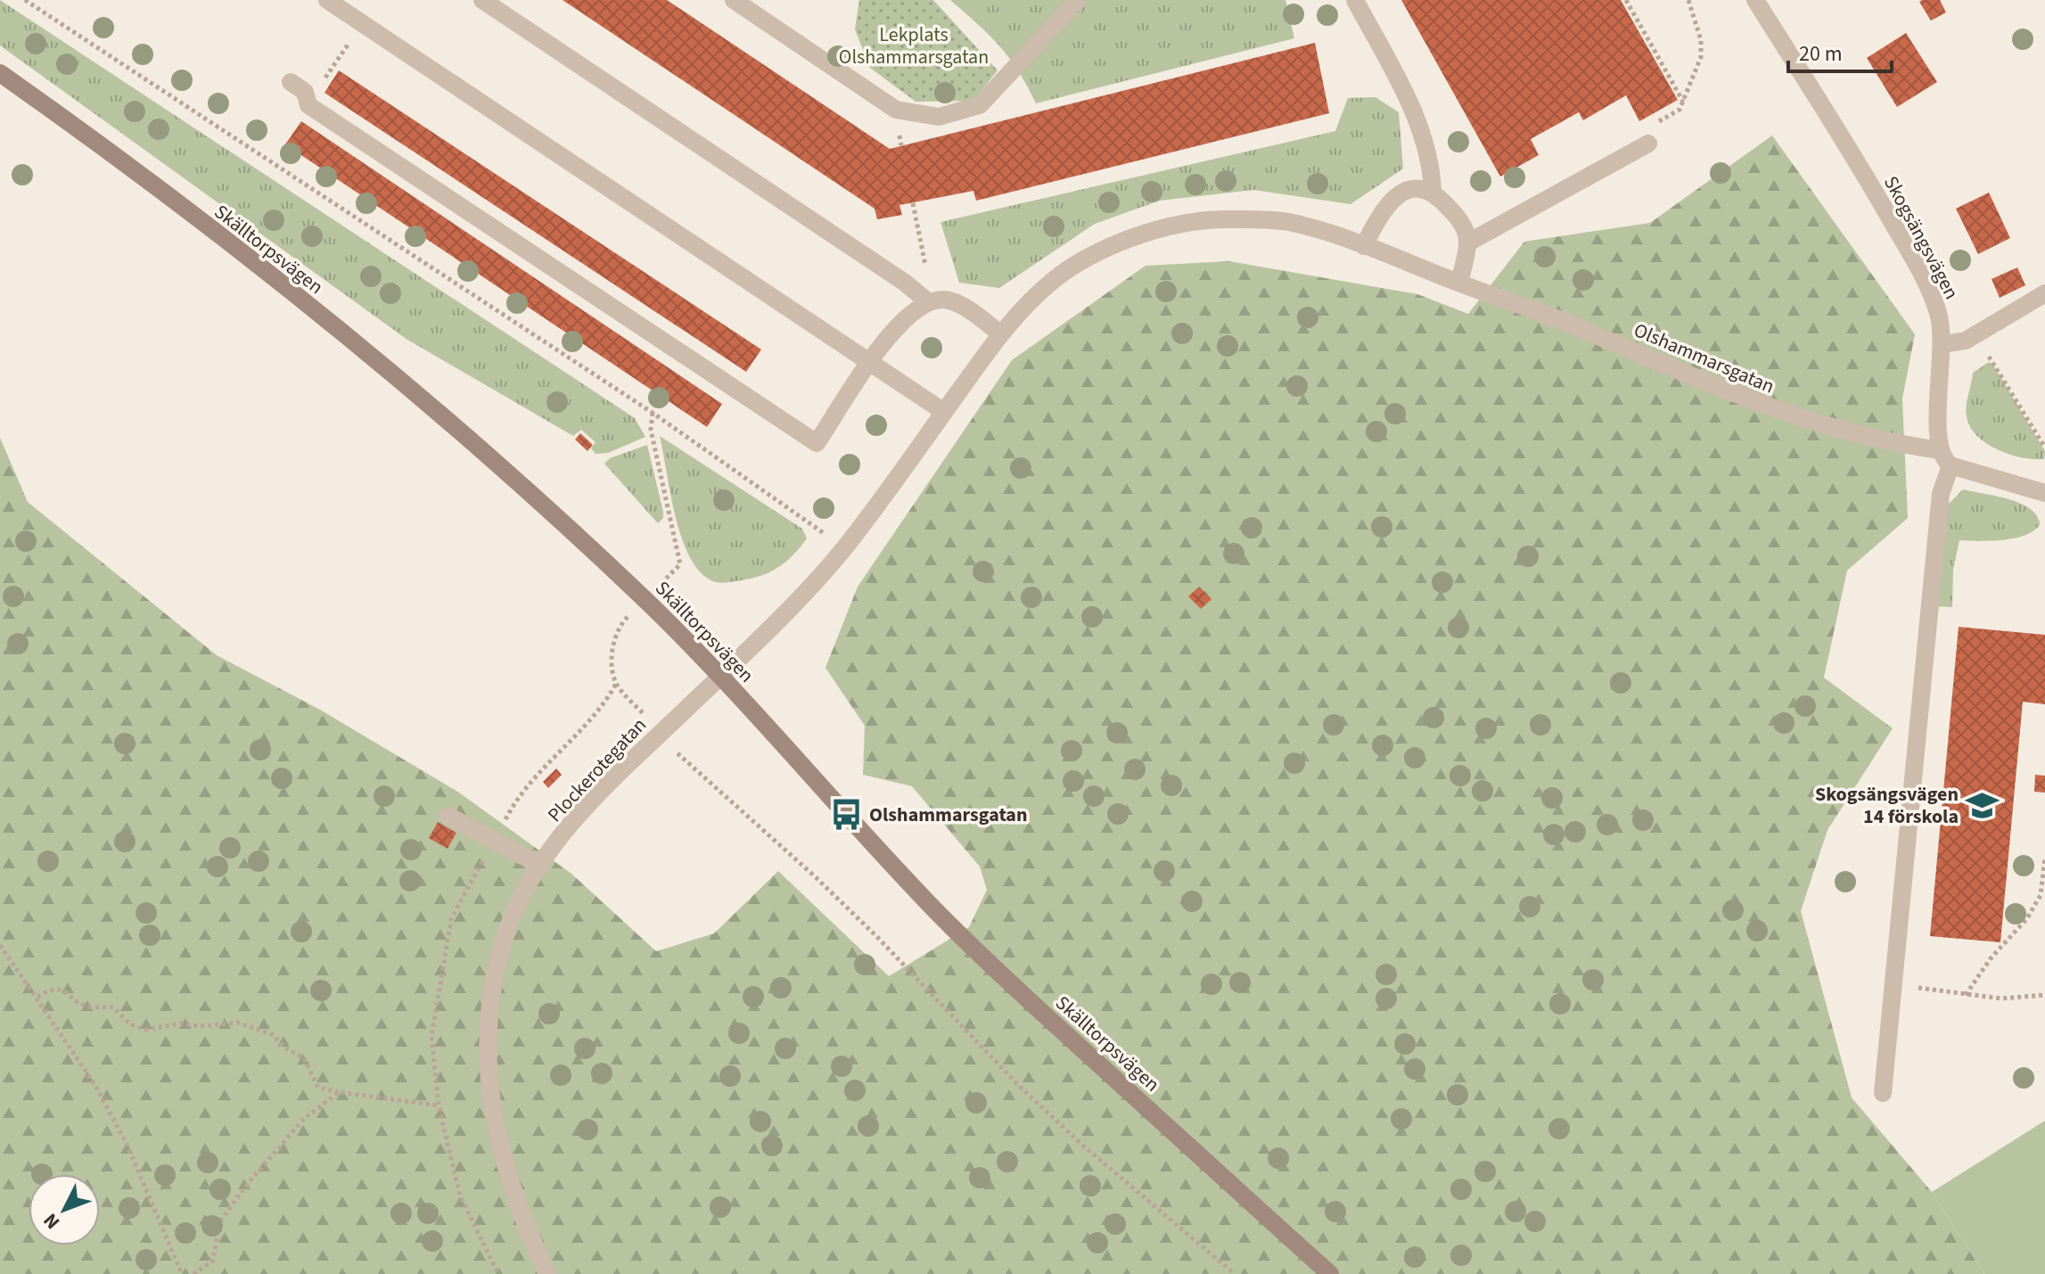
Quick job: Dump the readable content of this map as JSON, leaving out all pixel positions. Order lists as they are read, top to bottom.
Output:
{
  "streets": {
    "street": [
      "Skogsängsvägen",
      "Skälltorpsvägen",
      "Olshammarsgatan",
      "Plockerotegatan"
    ]
  },
  "crossings": [
    ["Skogsängsvägen", "Olshammarsgatan"],
    ["Skälltorpsvägen", "Olshammarsgatan"],
    ["Skälltorpsvägen", "Plockerotegatan"],
    ["Olshammarsgatan", "Plockerotegatan"]
  ],
  "parks": ["Lekplats Olshammarsgatan"],
  "places": {
    "school or university": ["Skogsängsvägen 14 förskola"],
    "bus stop": ["Olshammarsgatan"]
  },
  "scale_bar": "20 m",
  "north": "bottom left"
}
